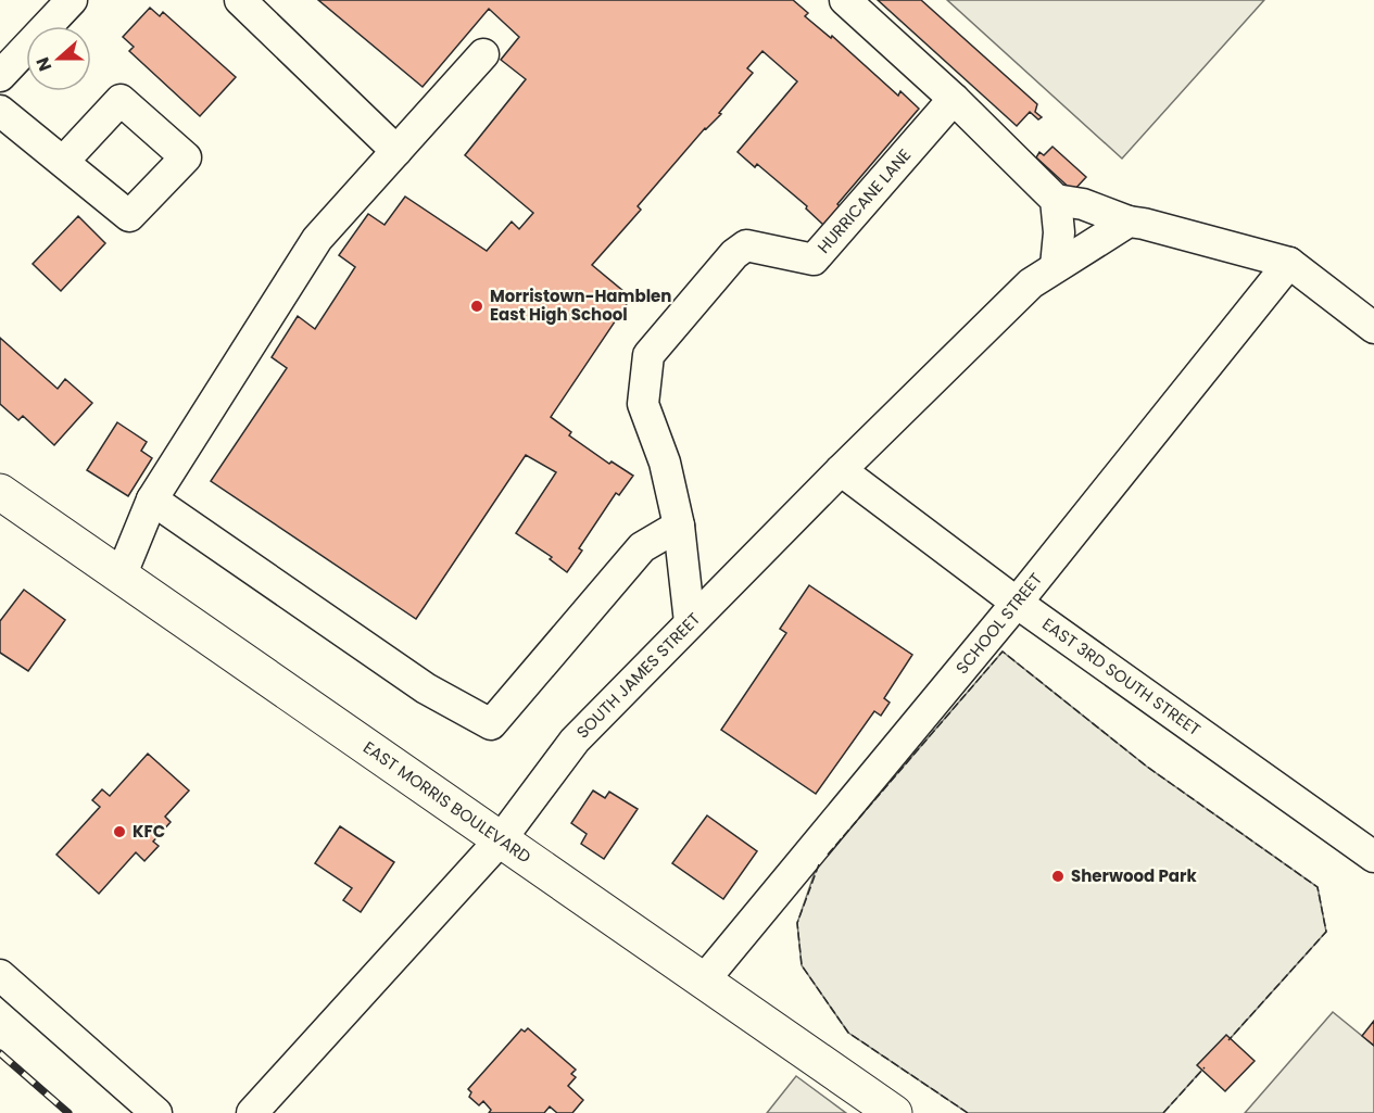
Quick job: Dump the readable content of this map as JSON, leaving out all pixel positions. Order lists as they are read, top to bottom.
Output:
{
  "streets": {
    "main road": ["EAST MORRIS BOULEVARD"],
    "street": [
      "HURRICANE LANE",
      "SCHOOL STREET",
      "SOUTH JAMES STREET",
      "EAST 3RD SOUTH STREET"
    ]
  },
  "crossings": [
    ["HURRICANE LANE", "SOUTH JAMES STREET"],
    ["SCHOOL STREET", "EAST 3RD SOUTH STREET"],
    ["SCHOOL STREET", "EAST MORRIS BOULEVARD"],
    ["SOUTH JAMES STREET", "EAST 3RD SOUTH STREET"],
    ["SOUTH JAMES STREET", "EAST MORRIS BOULEVARD"]
  ],
  "places": ["Morristown-Hamblen East High School", "KFC", "Sherwood Park"],
  "north": "left"
}
